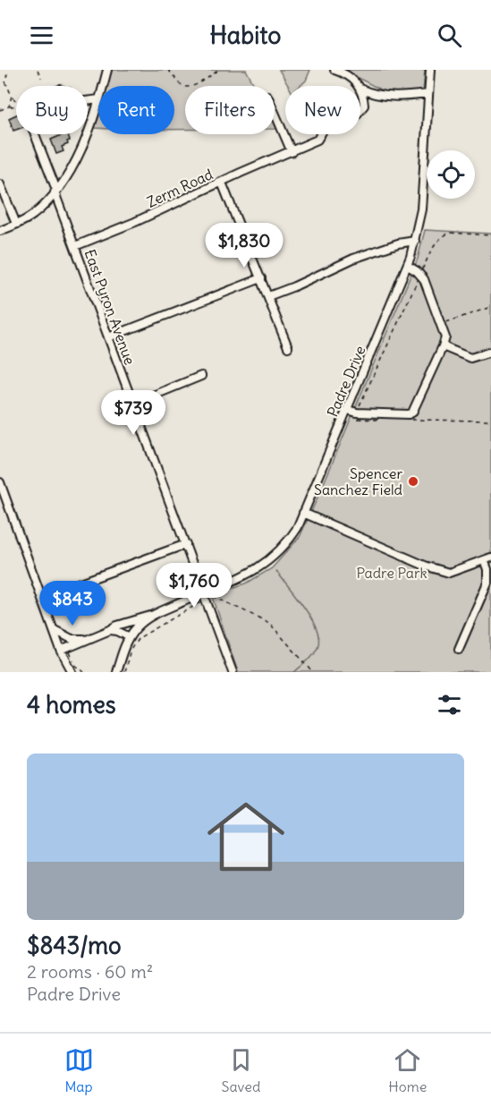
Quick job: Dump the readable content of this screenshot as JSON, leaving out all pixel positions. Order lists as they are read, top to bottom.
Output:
{
  "streets": {
    "street": ["Zerm Road", "East Pyron Avenue", "Padre Drive"]
  },
  "crossings": [
    ["Zerm Road", "East Pyron Avenue"],
    ["East Pyron Avenue", "Padre Drive"]
  ],
  "parks": ["Padre Park"],
  "places": ["Spencer Sanchez Field"],
  "page": {
    "header": "Habito",
    "chip": [
      "Buy",
      "Rent",
      "Filters",
      "New"
    ],
    "price": [
      "$1,830",
      "$739",
      "$1,760",
      "$843"
    ],
    "heading": "4 homes",
    "list": [
      {
        "name": "$843/mo",
        "note": "2 rooms · 60 m² · Padre Drive"
      }
    ],
    "tabs": ["Map", "Saved", "Home"]
  }
}
